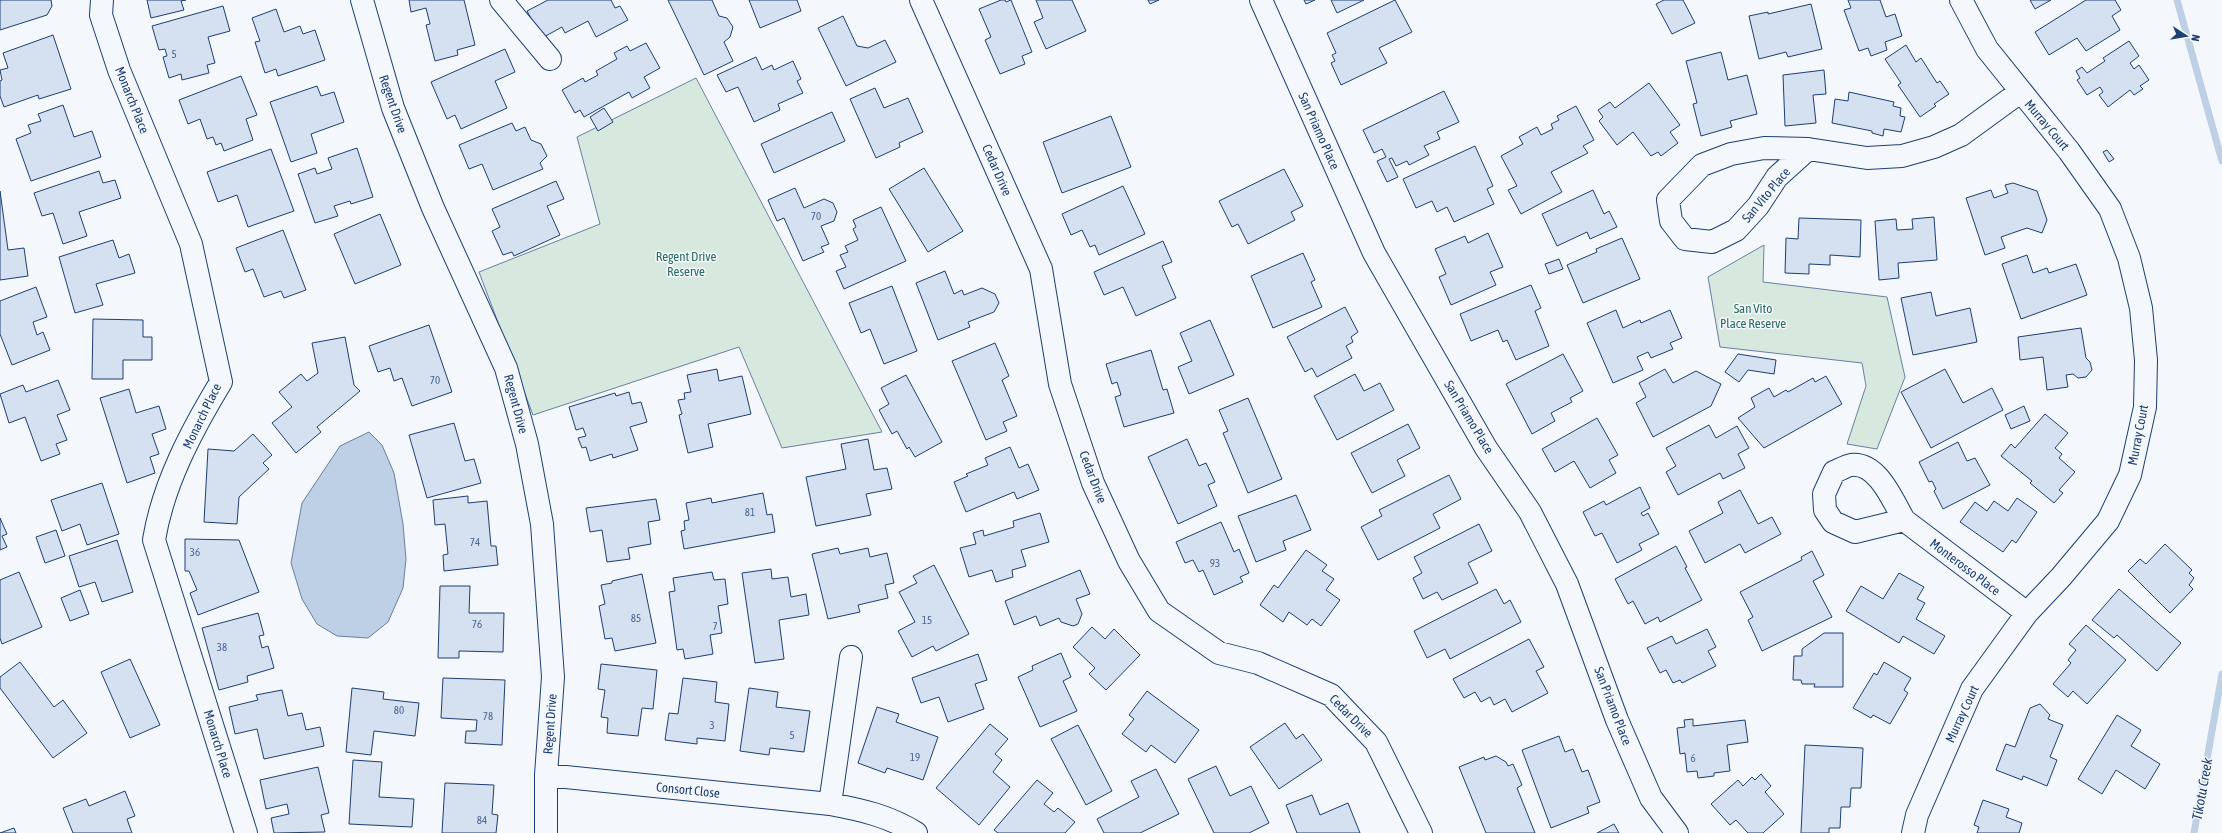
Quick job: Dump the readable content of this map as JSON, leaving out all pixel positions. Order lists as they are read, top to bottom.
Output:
{
  "streets": {
    "street": [
      "Monarch Place",
      "Regent Drive",
      "Murray Court",
      "San Priamo Place",
      "Cedar Drive",
      "San Vito Place",
      "Monterosso Place",
      "Consort Close"
    ]
  },
  "crossings": [
    ["Regent Drive", "Consort Close"],
    ["Murray Court", "San Vito Place"],
    ["Murray Court", "Monterosso Place"]
  ],
  "water": ["Tikotu Creek"],
  "parks": ["Regent Drive Reserve", "San Vito Place Reserve"],
  "house_numbers": [
    "5",
    "70",
    "70",
    "81",
    "74",
    "36",
    "93",
    "85",
    "15",
    "76",
    "7",
    "38",
    "80",
    "78",
    "3",
    "5",
    "19",
    "6",
    "84"
  ],
  "north": "right"
}
